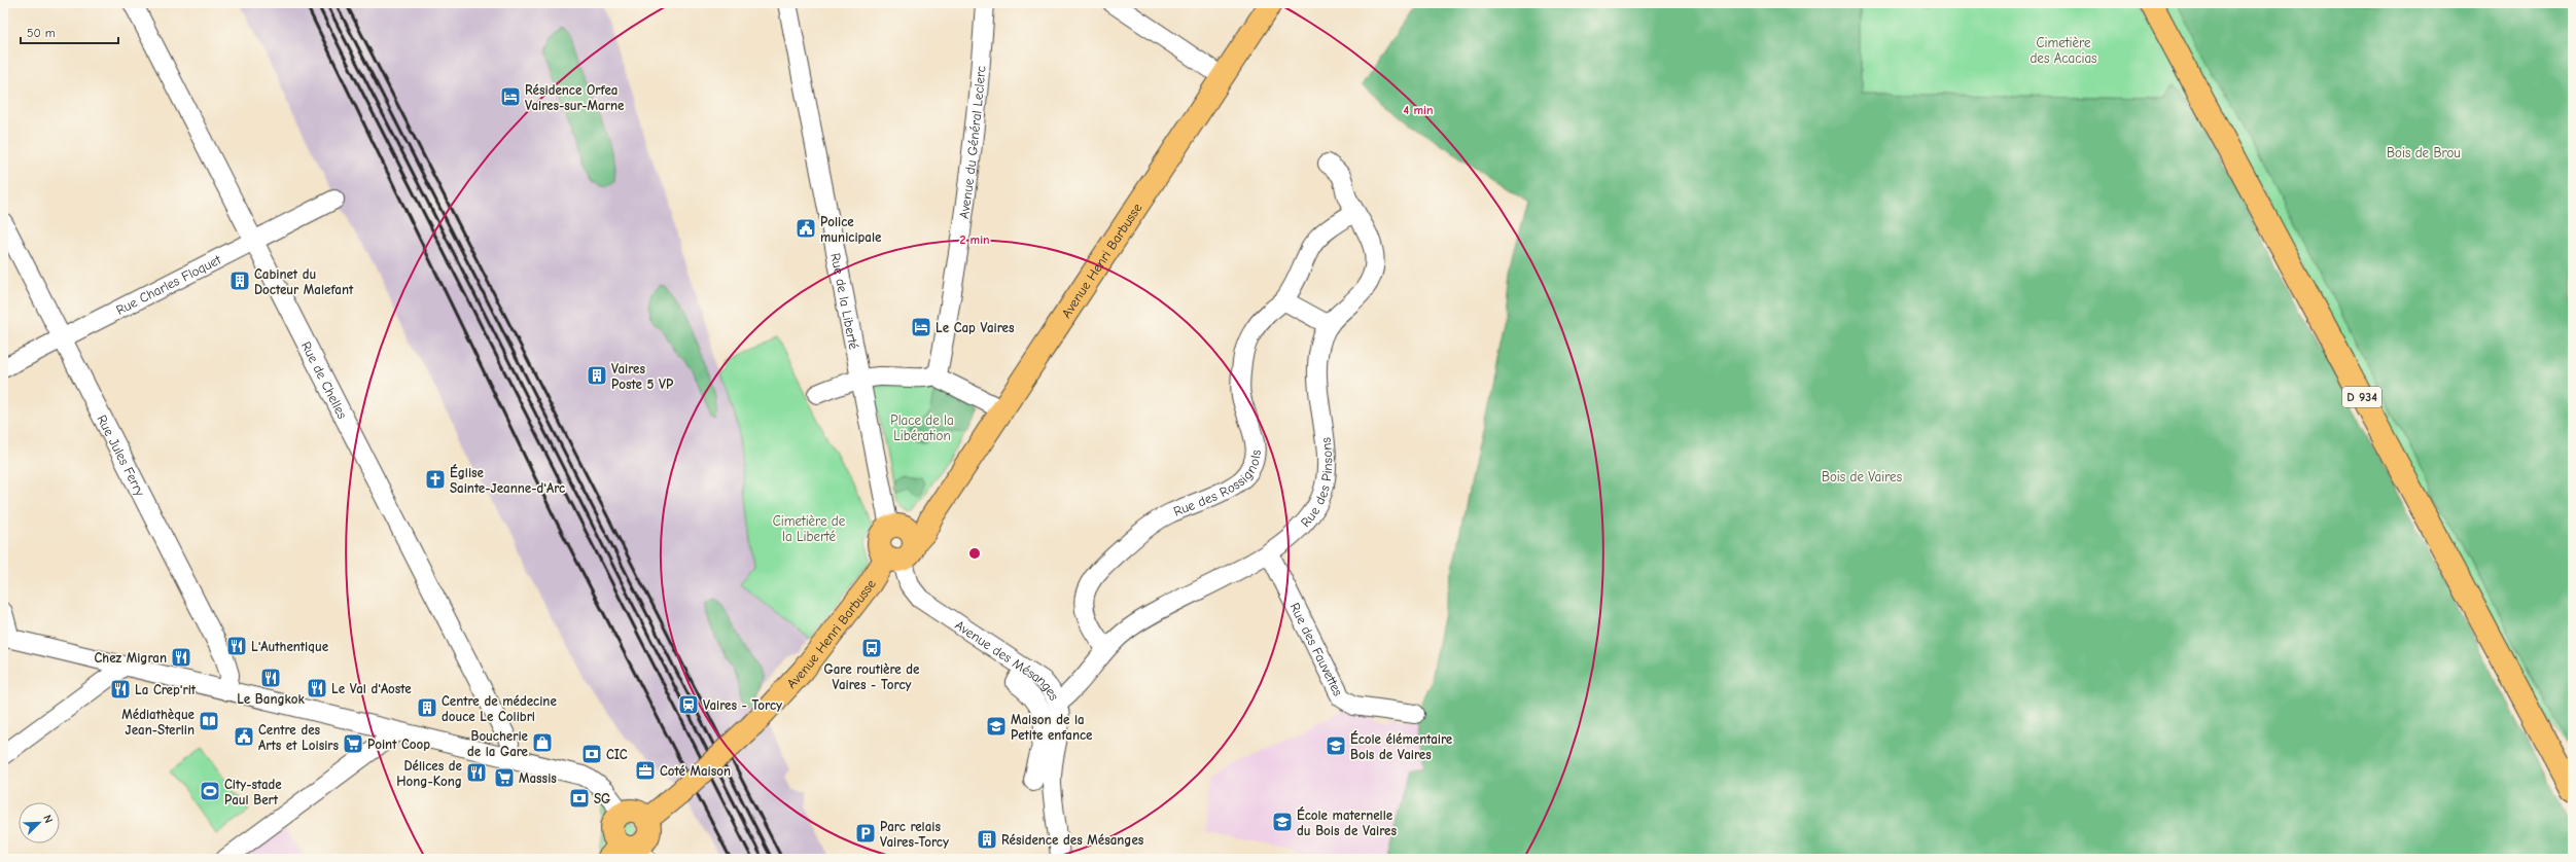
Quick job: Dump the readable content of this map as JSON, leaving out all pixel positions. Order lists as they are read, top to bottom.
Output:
{
  "streets": {
    "main road": ["Avenue Henri Barbusse", "D 934"],
    "street": [
      "Avenue du Général Leclerc",
      "Rue Charles Floquet",
      "Rue de la Liberté",
      "Rue de Chelles",
      "Rue Jules Ferry",
      "Rue des Rossignols",
      "Rue des Pinsons",
      "Rue des Fauvettes",
      "Avenue des Mésanges"
    ]
  },
  "crossings": [
    ["Avenue Henri Barbusse", "Rue de la Liberté"],
    ["Avenue Henri Barbusse", "Avenue des Mésanges"],
    ["Rue Charles Floquet", "Rue de Chelles"],
    ["Rue Charles Floquet", "Rue Jules Ferry"],
    ["Rue de la Liberté", "Avenue des Mésanges"],
    ["Rue des Rossignols", "Rue des Pinsons"],
    ["Rue des Pinsons", "Rue des Fauvettes"],
    ["Rue des Pinsons", "Avenue des Mésanges"]
  ],
  "parks": [
    "Cimetière des Acacias",
    "Bois de Brou",
    "Place de la Libération",
    "Bois de Vaires",
    "Cimetière de la Liberté"
  ],
  "places": {
    "hotel": ["Résidence Orfea Vaires-sur-Marne", "Le Cap Vaires"],
    "public building": ["Police municipale", "Centre des Arts et Loisirs"],
    "building": [
      "Cabinet du Docteur Malefant",
      "Vaires Poste 5 VP",
      "Centre de médecine douce Le Colibri",
      "Résidence des Mésanges"
    ],
    "church": ["Église Sainte-Jeanne-d'Arc"],
    "restaurant": [
      "L'Authentique",
      "Chez Migran",
      "Le Bangkok",
      "Le Val d'Aoste",
      "La Crep'rit",
      "Délices de Hong-Kong"
    ],
    "bus stop": ["Gare routière de Vaires - Torcy"],
    "station": ["Vaires - Torcy"],
    "library": ["Médiathèque Jean-Sterlin"],
    "school or university": ["Maison de la Petite enfance", "École élémentaire Bois de Vaires", "École maternelle du Bois de Vaires"],
    "shop": ["Boucherie de la Gare"],
    "supermarket": ["Point Coop", "Massis"],
    "bank": ["CIC", "SG"],
    "office": ["Coté Maison"],
    "sports": ["City-stade Paul Bert"],
    "parking": ["Parc relais Vaires-Torcy"]
  },
  "scale_bar": "50 m",
  "north": "top right",
  "rings": ["4 min", "2 min"]
}
